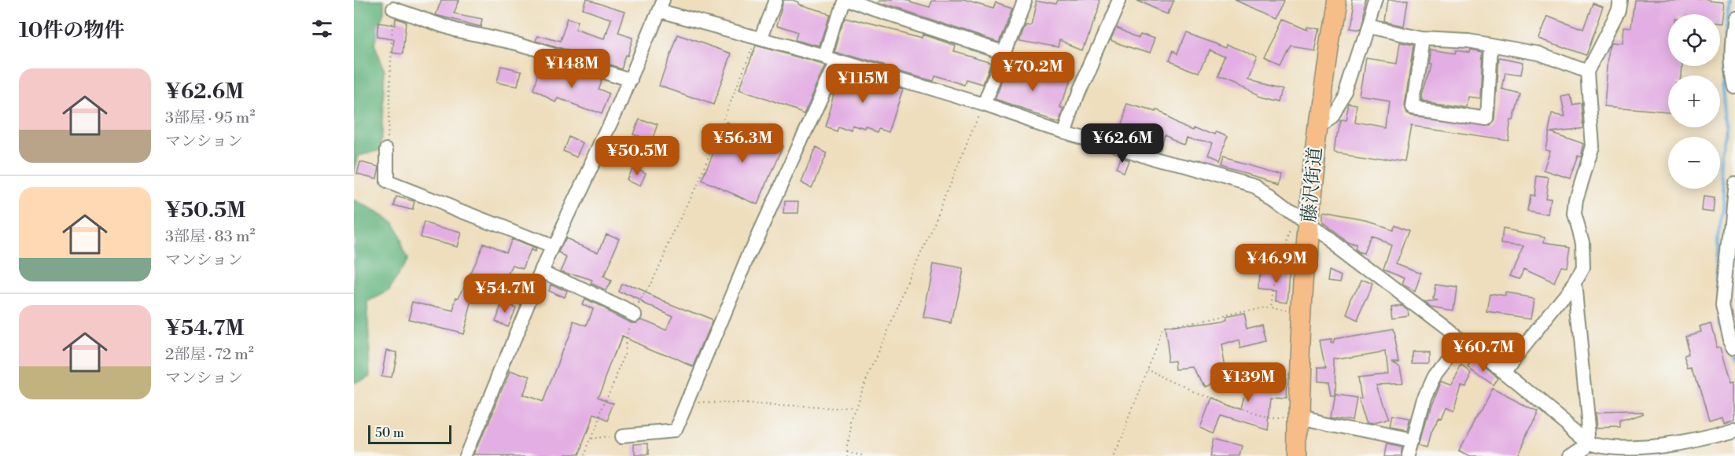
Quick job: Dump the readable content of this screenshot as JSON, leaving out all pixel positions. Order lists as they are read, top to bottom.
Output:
{
  "streets": {
    "highway": ["藤沢街道"]
  },
  "scale_bar": "50 m",
  "page": {
    "heading": "10件の物件",
    "map_buttons": ["+", "−"],
    "price": [
      "¥148M",
      "¥70.2M",
      "¥115M",
      "¥56.3M",
      "¥62.6M",
      "¥50.5M",
      "¥46.9M",
      "¥54.7M",
      "¥60.7M",
      "¥139M"
    ],
    "list": [
      {
        "name": "¥62.6M",
        "note": "3部屋 · 95 m² · マンション"
      },
      {
        "name": "¥50.5M",
        "note": "3部屋 · 83 m² · マンション"
      },
      {
        "name": "¥54.7M",
        "note": "2部屋 · 72 m² · マンション"
      }
    ],
    "scale": "50 m"
  }
}
